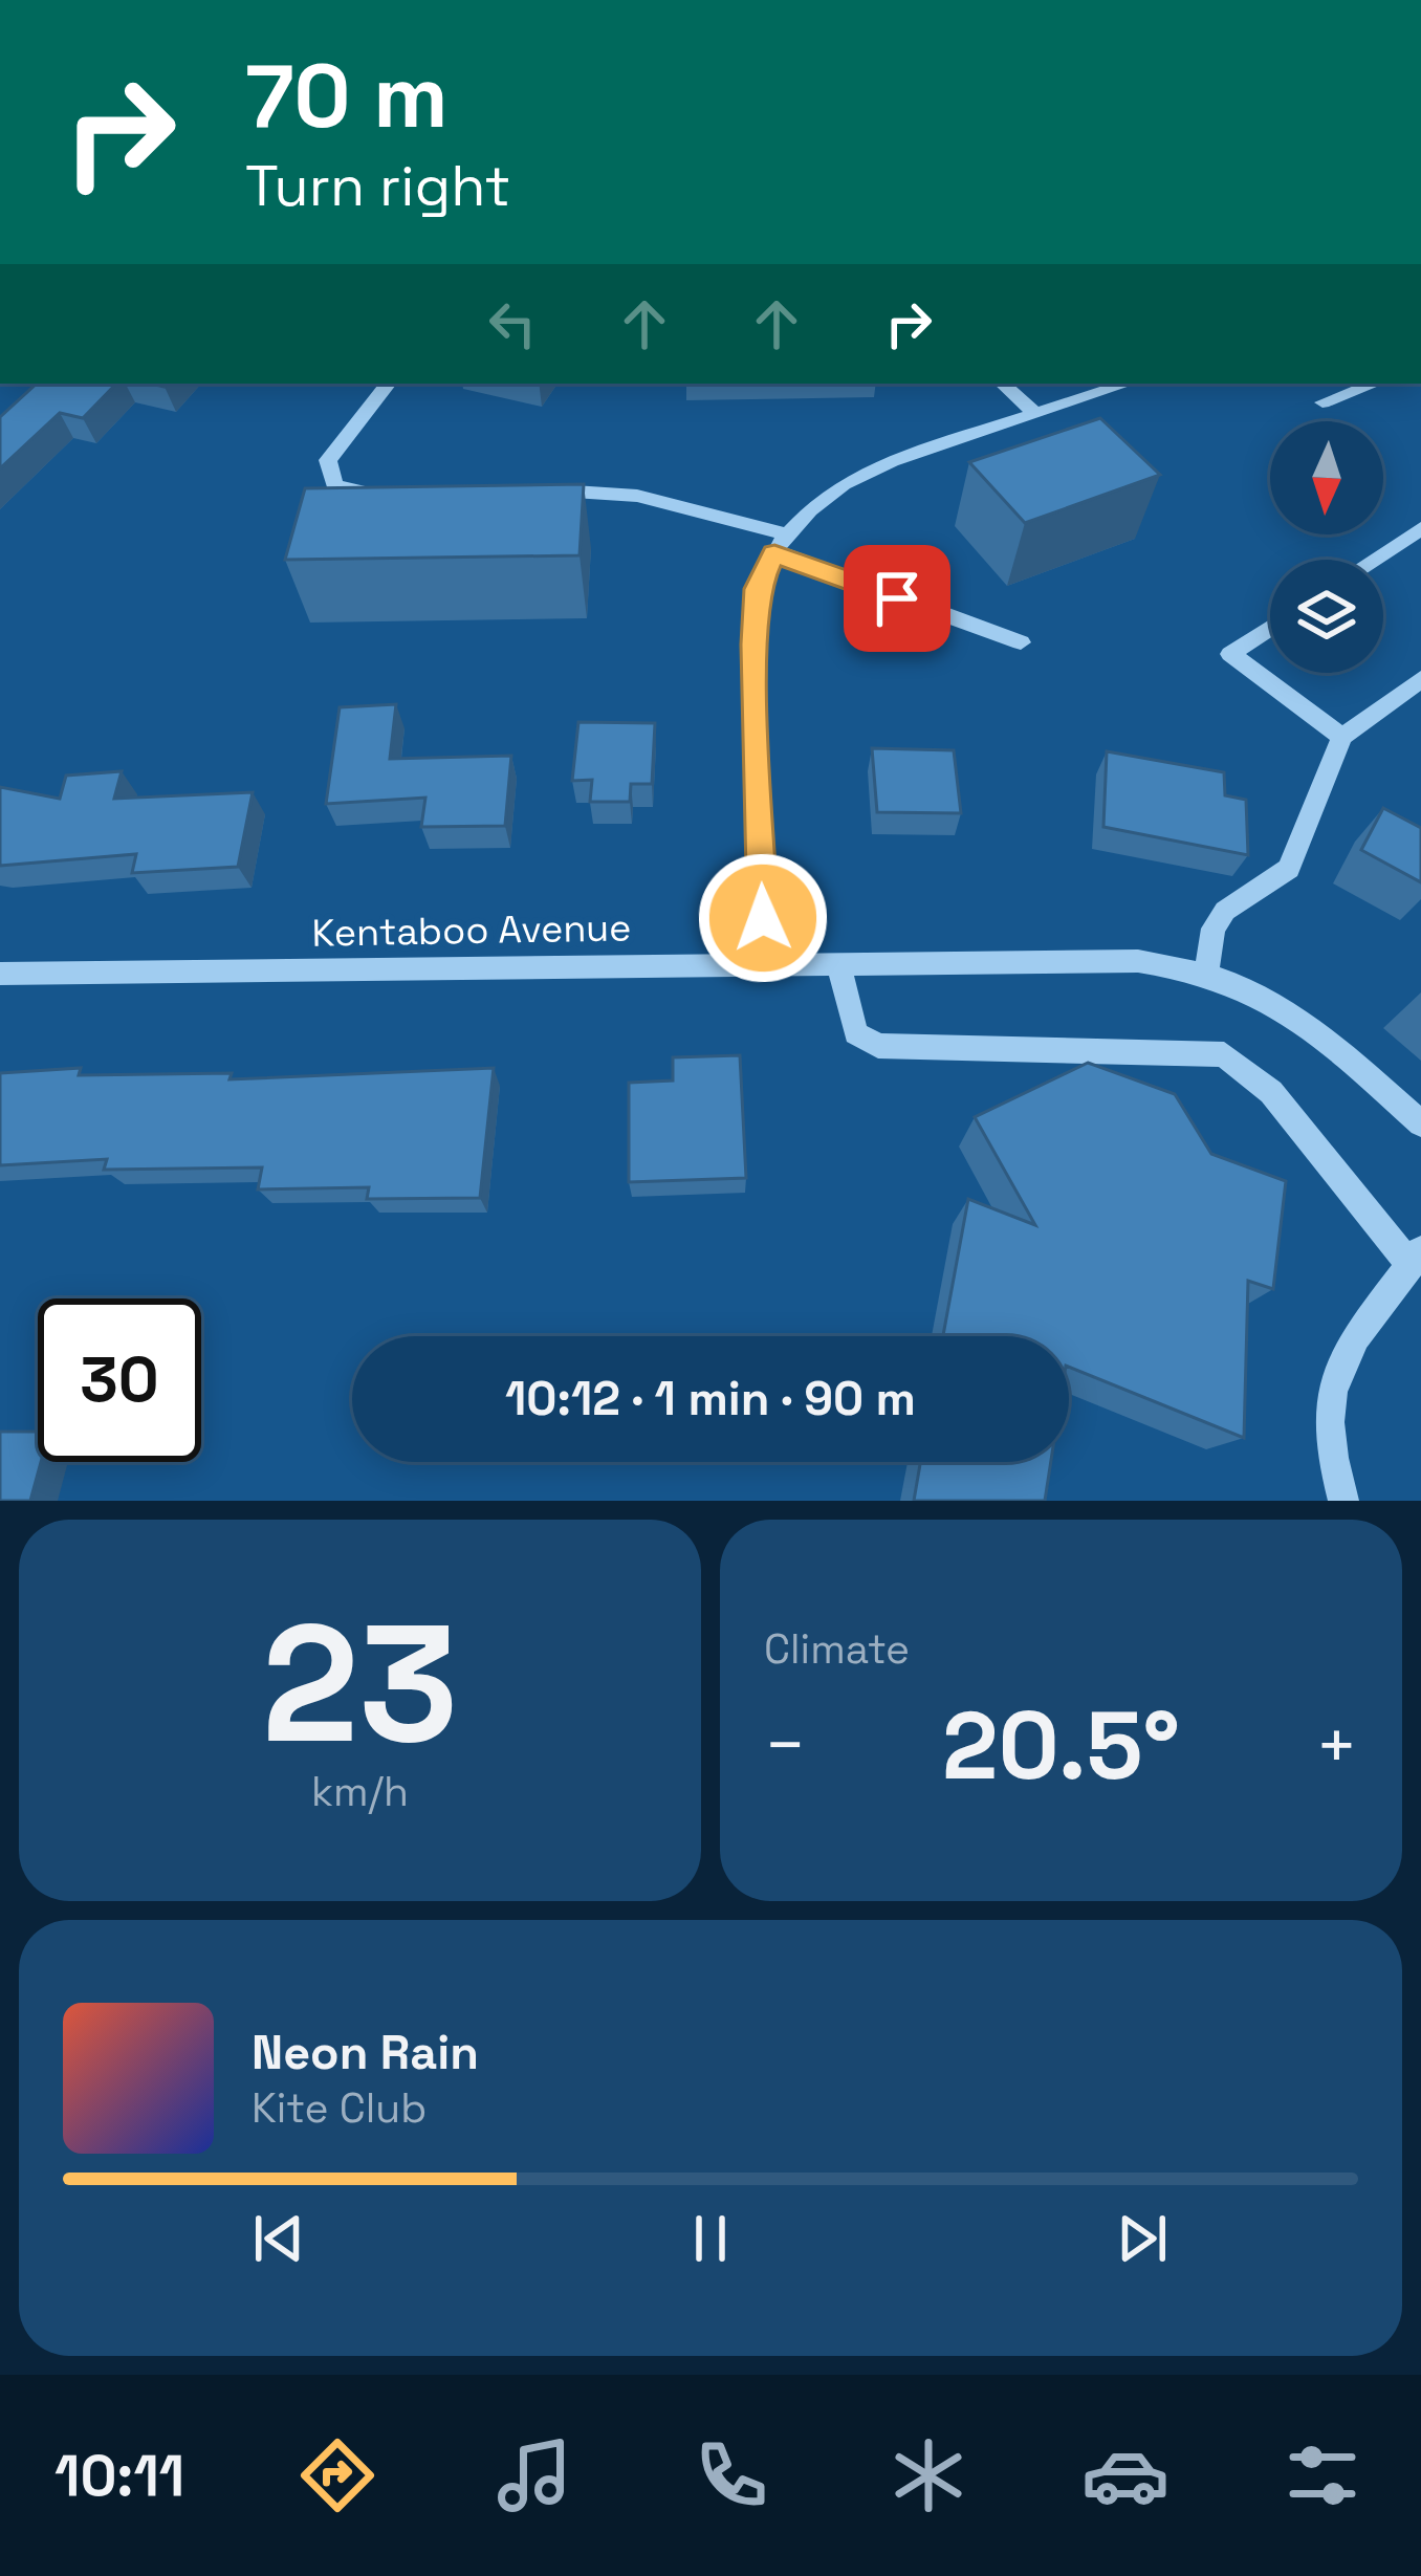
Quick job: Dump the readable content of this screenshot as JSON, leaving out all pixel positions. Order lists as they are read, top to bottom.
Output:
{
  "streets": {
    "street": ["Kentaboo Avenue"]
  },
  "north": "bottom",
  "page": {
    "turn": ["70 m", "Turn right"],
    "limit": "30",
    "trip": "10:12 · 1 min · 90 m",
    "tile": [
      ["23", "km/h"],
      "Climate"
    ],
    "heat": ["−", "20.5°", "+"],
    "song": ["Neon Rain", "Kite Club"],
    "tabs": "10:11"
  }
}
